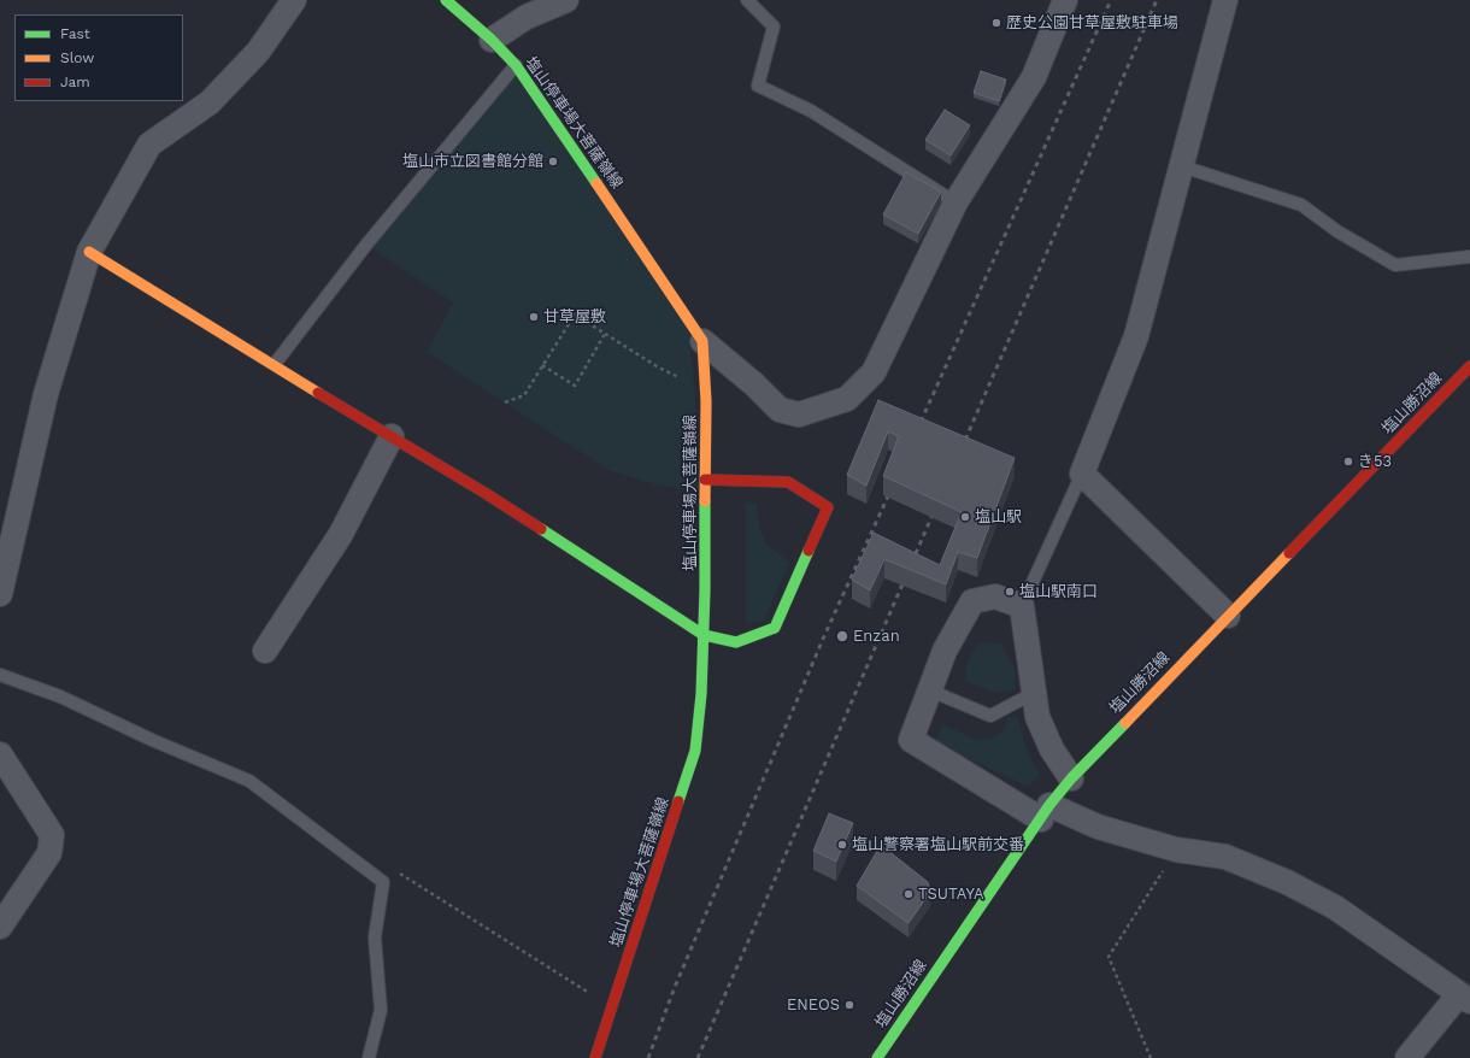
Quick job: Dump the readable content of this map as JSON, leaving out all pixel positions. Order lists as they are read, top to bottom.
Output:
{
  "streets": {
    "main road": ["塩山停車場大菩薩嶺線", "塩山勝沼線"]
  },
  "places": [
    "歴史公園甘草屋敷駐車場",
    "塩山市立図書館分館",
    "甘草屋敷",
    "き53",
    "塩山駅",
    "塩山駅南口",
    "Enzan",
    "塩山警察署塩山駅前交番",
    "TSUTAYA",
    "ENEOS"
  ],
  "legend": ["Fast", "Slow", "Jam"]
}
